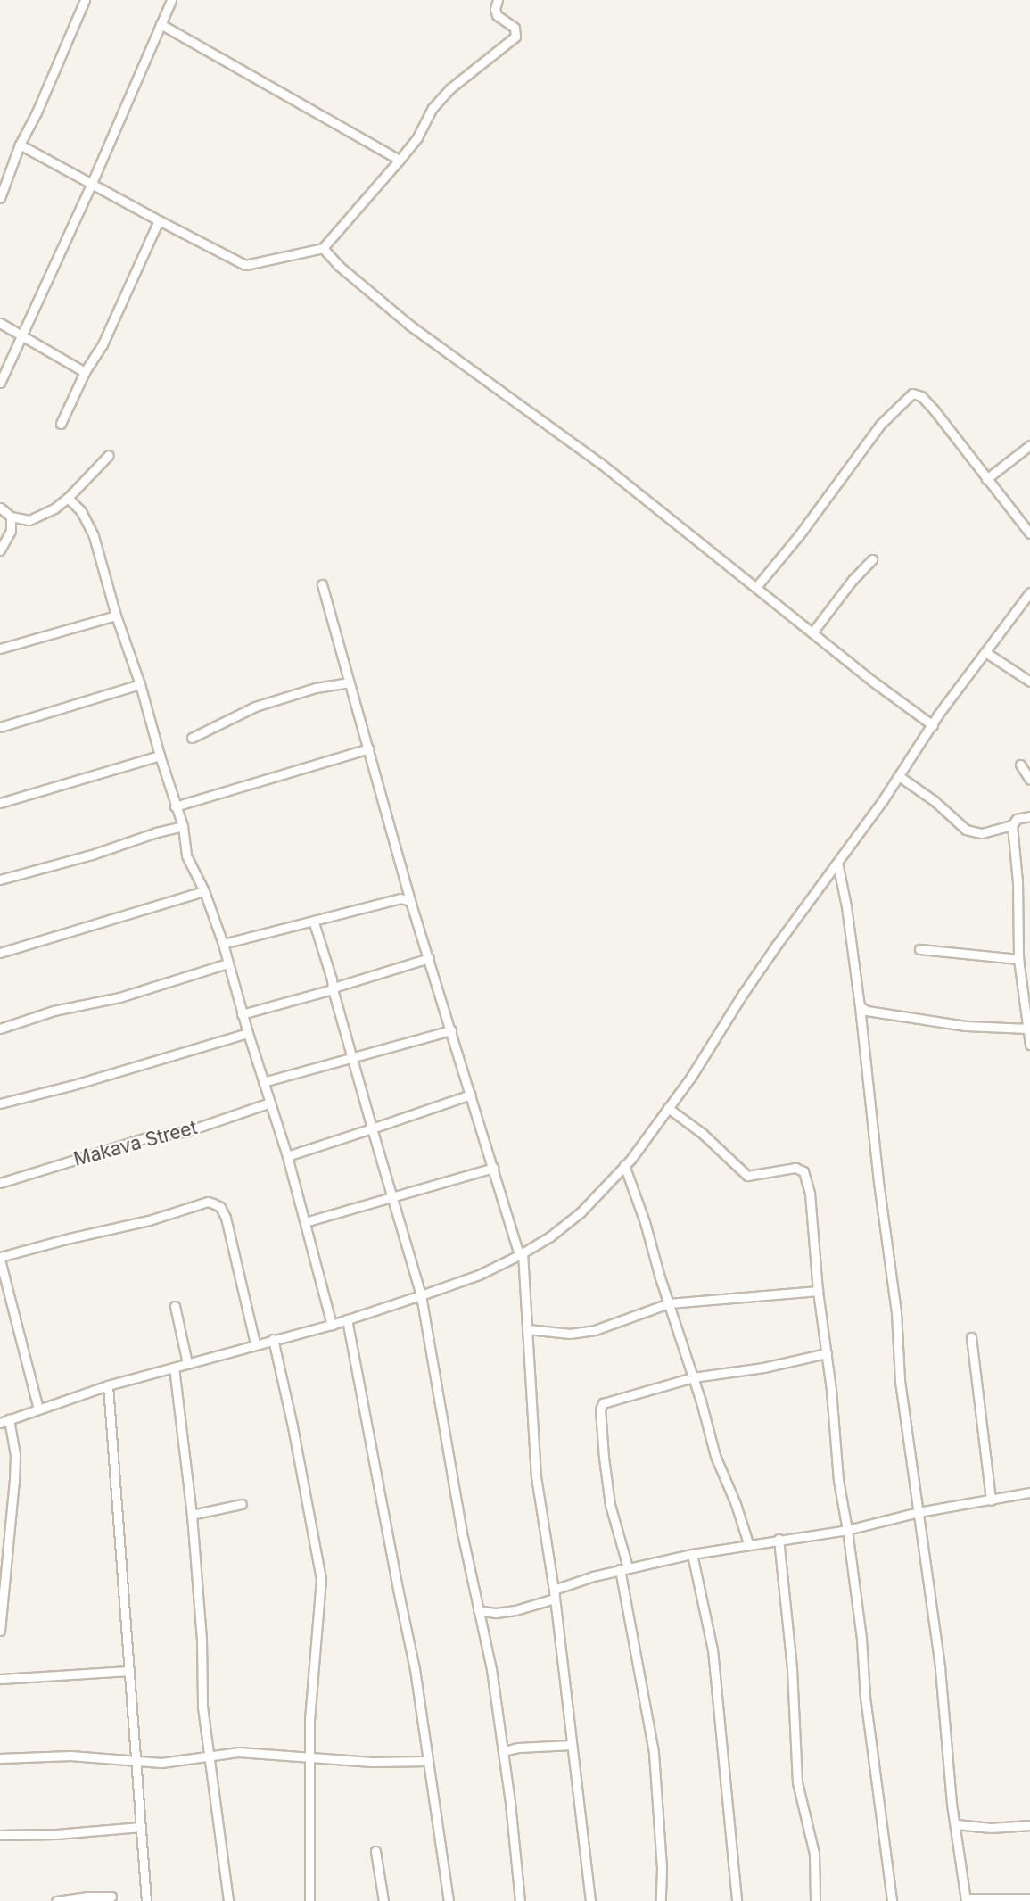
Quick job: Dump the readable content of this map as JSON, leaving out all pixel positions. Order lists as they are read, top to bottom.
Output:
{
  "streets": {
    "street": ["Makava Street"]
  }
}
